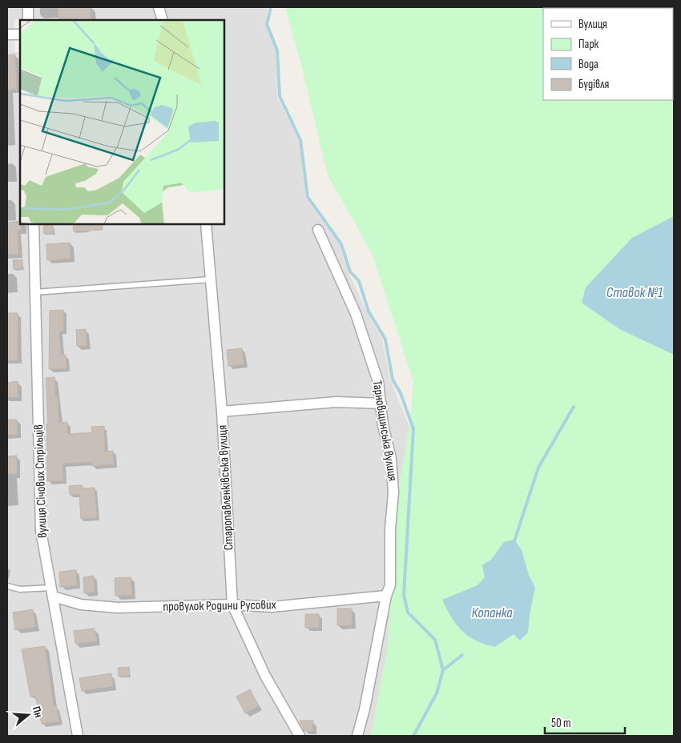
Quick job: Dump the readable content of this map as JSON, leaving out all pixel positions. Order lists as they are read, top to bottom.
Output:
{
  "streets": {
    "street": [
      "Тарновщинська вулиця",
      "вулиця Січових Стрільців",
      "Старопавленківська вулиця",
      "провулок Родини Русових"
    ]
  },
  "crossings": [
    ["Тарновщинська вулиця", "провулок Родини Русових"],
    ["вулиця Січових Стрільців", "провулок Родини Русових"],
    ["Старопавленківська вулиця", "провулок Родини Русових"]
  ],
  "water": ["Ставок №1", "Копанка"],
  "legend": [
    "Вулиця",
    "Парк",
    "Вода",
    "Будівля"
  ],
  "scale_bar": "50 m",
  "north": "right"
}
